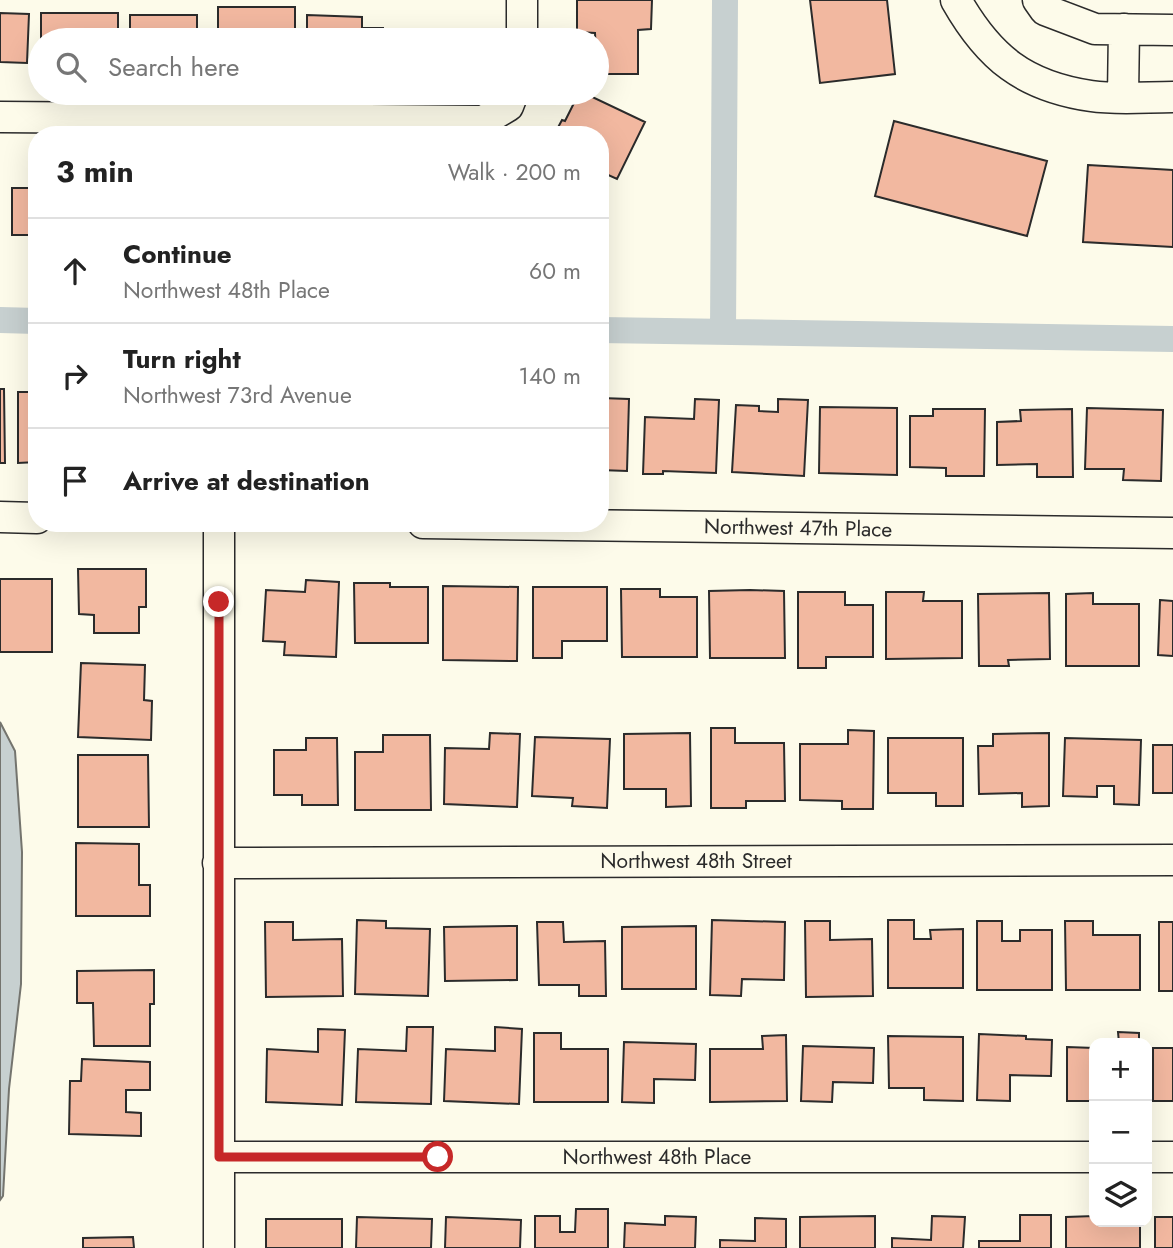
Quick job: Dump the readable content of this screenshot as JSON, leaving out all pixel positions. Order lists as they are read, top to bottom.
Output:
{
  "streets": {
    "street": ["Northwest 47th Place", "Northwest 48th Street", "Northwest 48th Place"]
  },
  "page": {
    "search": "Search here",
    "heading": ["3 min", "Walk · 200 m"],
    "list": [
      ["Continue", "Northwest 48th Place", "60 m"],
      ["Turn right", "Northwest 73rd Avenue", "140 m"],
      "Arrive at destination"
    ],
    "map_buttons": ["+", "−"]
  }
}
